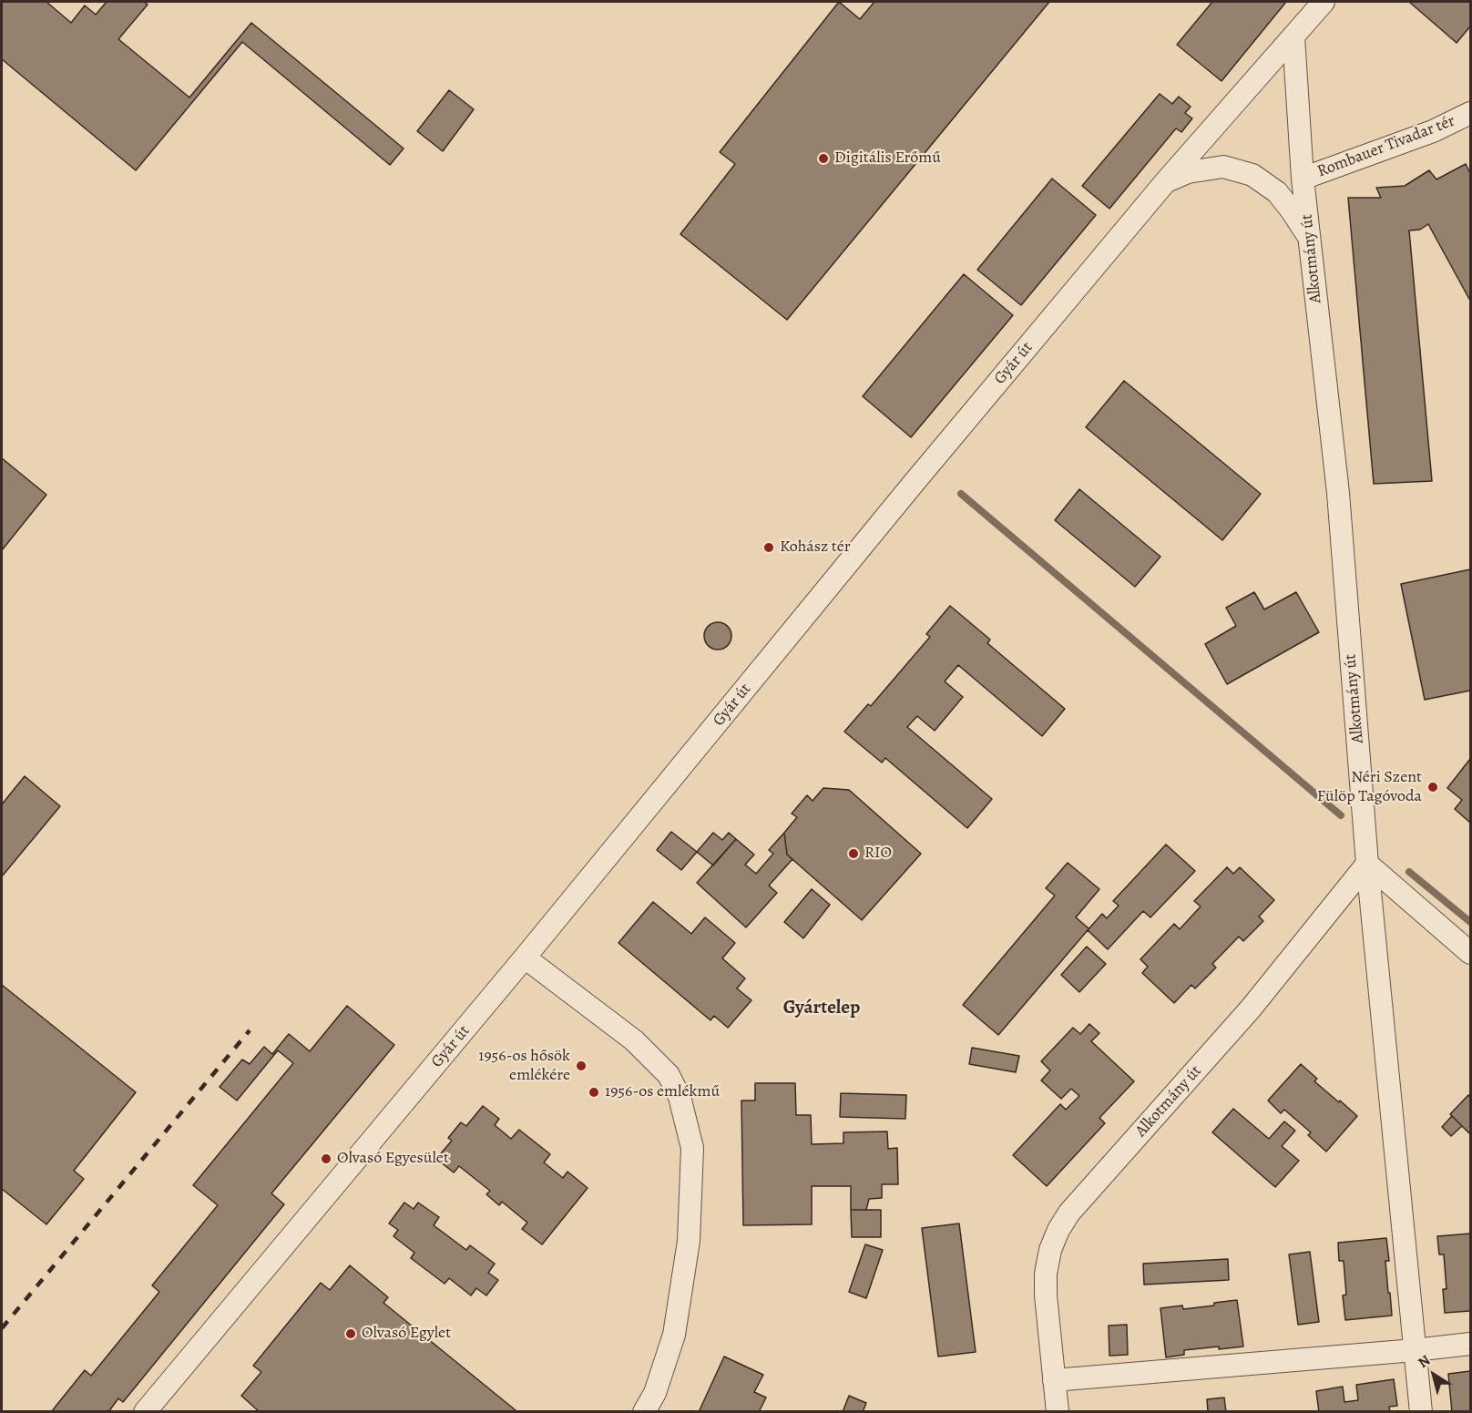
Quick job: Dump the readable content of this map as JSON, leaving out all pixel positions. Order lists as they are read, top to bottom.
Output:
{
  "streets": {
    "street": ["Rombauer Tivadar tér", "Alkotmány út", "Gyár út"]
  },
  "crossings": [
    ["Rombauer Tivadar tér", "Alkotmány út"],
    ["Alkotmány út", "Gyár út"]
  ],
  "districts": ["Gyártelep"],
  "places": [
    "Digitális Erőmű",
    "Kohász tér",
    "Néri Szent Fülöp Tagóvoda",
    "RIO",
    "1956-os hősök emlékére",
    "1956-os emlékmű",
    "Olvasó Egyesület",
    "Olvasó Egylet"
  ],
  "north": "top left"
}
